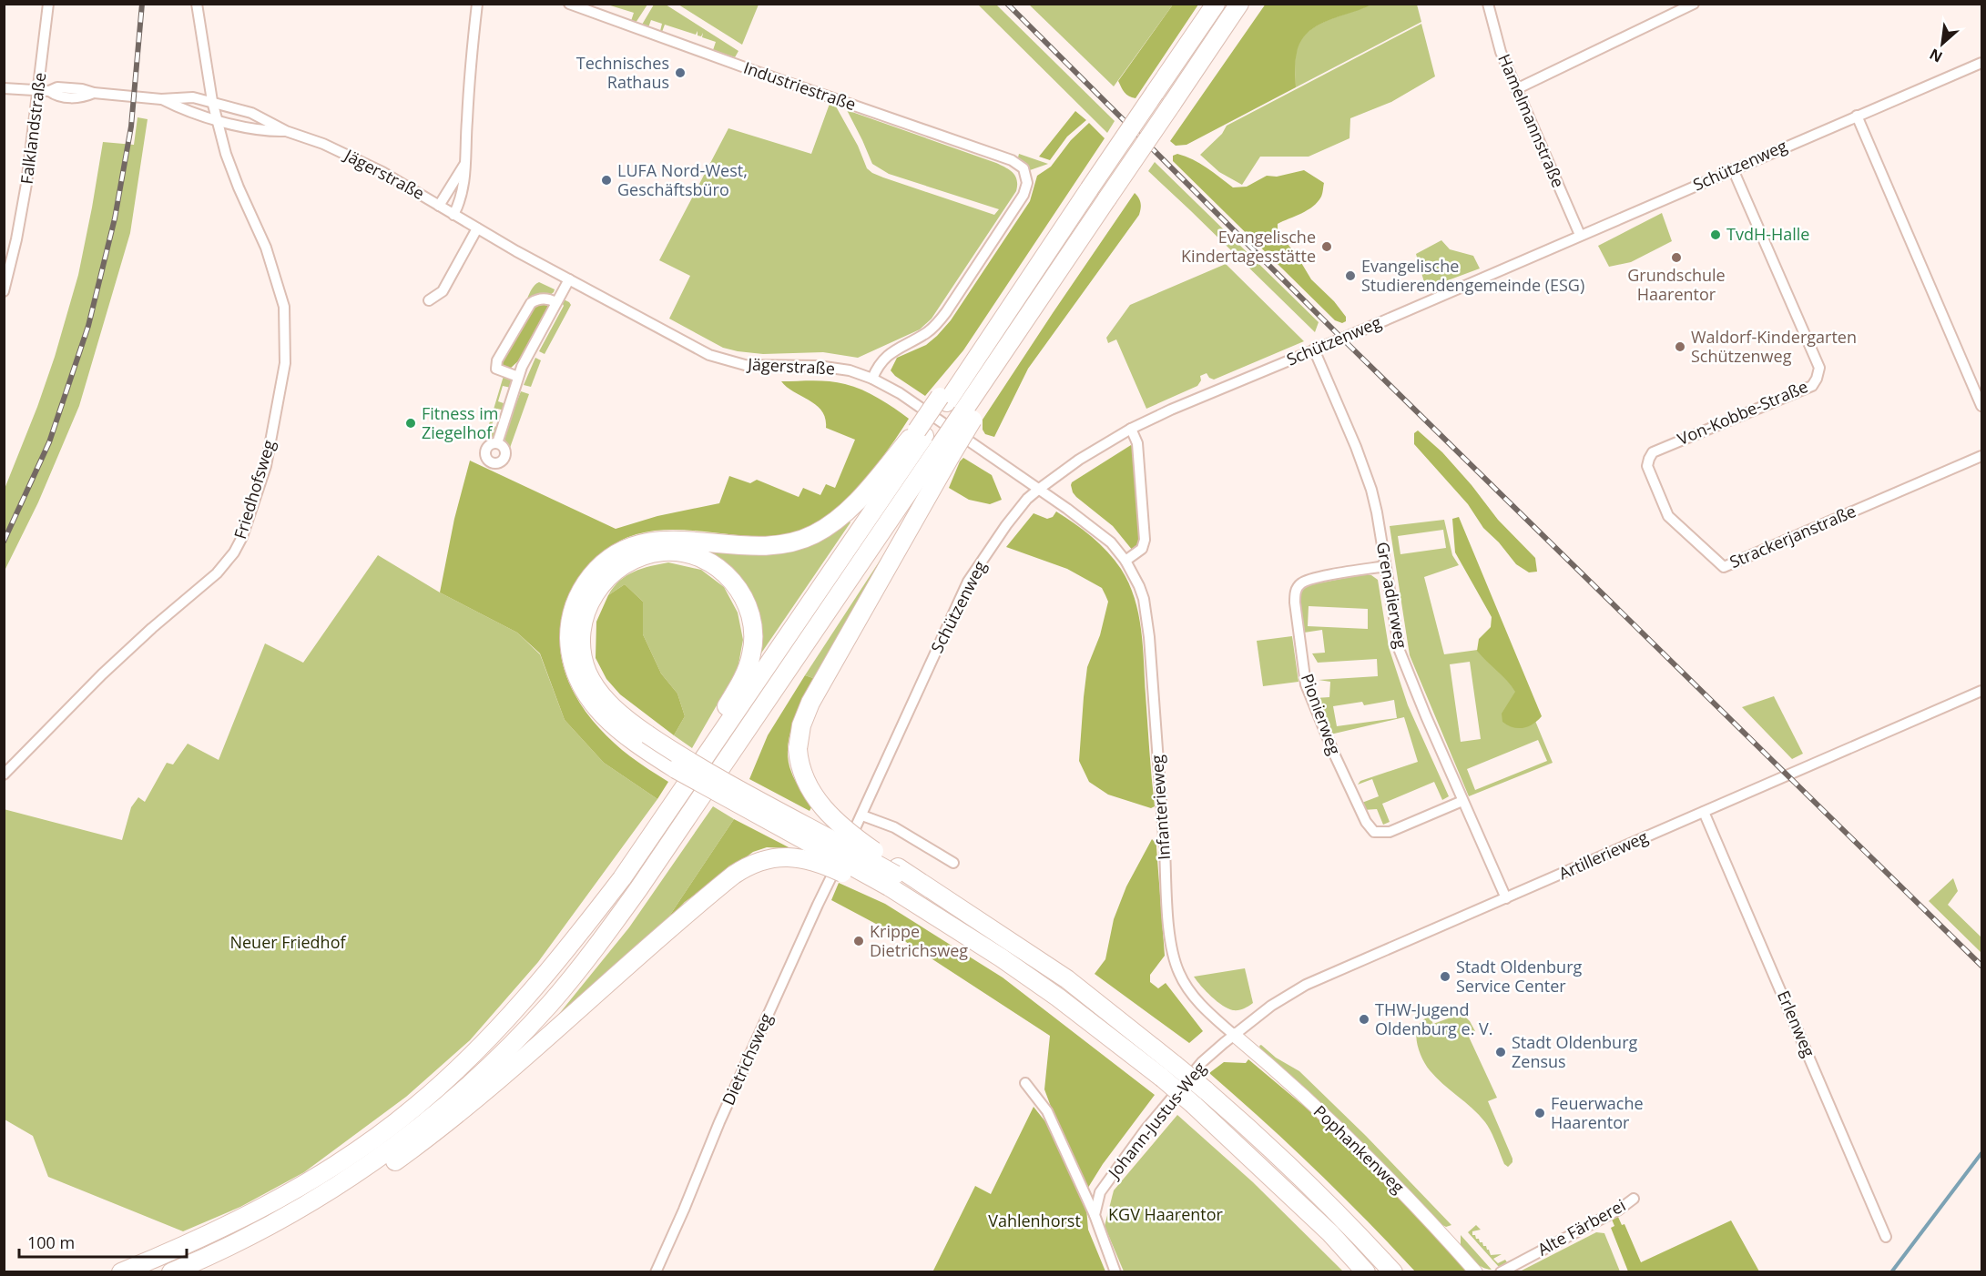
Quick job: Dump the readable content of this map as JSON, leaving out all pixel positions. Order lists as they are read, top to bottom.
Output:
{
  "streets": {
    "street": [
      "Industriestraße",
      "Hamelmannstraße",
      "Falklandstraße",
      "Schützenweg",
      "Jägerstraße",
      "Von-Kobbe-Straße",
      "Friedhofsweg",
      "Strackerjanstraße",
      "Grenadierweg",
      "Pionierweg",
      "Infanterieweg",
      "Artillerieweg",
      "Erlenweg",
      "Dietrichsweg",
      "Johann-Justus-Weg",
      "Pophankenweg",
      "Alte Färberei"
    ]
  },
  "crossings": [
    ["Industriestraße", "Jägerstraße"],
    ["Hamelmannstraße", "Schützenweg"],
    ["Schützenweg", "Jägerstraße"],
    ["Schützenweg", "Von-Kobbe-Straße"],
    ["Schützenweg", "Grenadierweg"],
    ["Schützenweg", "Infanterieweg"],
    ["Schützenweg", "Dietrichsweg"],
    ["Jägerstraße", "Friedhofsweg"],
    ["Jägerstraße", "Infanterieweg"],
    ["Von-Kobbe-Straße", "Strackerjanstraße"],
    ["Grenadierweg", "Pionierweg"],
    ["Grenadierweg", "Artillerieweg"],
    ["Infanterieweg", "Artillerieweg"],
    ["Infanterieweg", "Johann-Justus-Weg"],
    ["Infanterieweg", "Pophankenweg"],
    ["Artillerieweg", "Erlenweg"],
    ["Artillerieweg", "Johann-Justus-Weg"],
    ["Artillerieweg", "Pophankenweg"],
    ["Johann-Justus-Weg", "Pophankenweg"]
  ],
  "parks": ["Neuer Friedhof", "KGV Haarentor", "Vahlenhorst"],
  "places": [
    "Technisches Rathaus",
    "LUFA Nord-West, Geschäftsbüro",
    "TvdH-Halle",
    "Evangelische Kindertagesstätte",
    "Grundschule Haarentor",
    "Evangelische Studierendengemeinde (ESG)",
    "Waldorf-Kindergarten Schützenweg",
    "Fitness im Ziegelhof",
    "Krippe Dietrichsweg",
    "Stadt Oldenburg Service Center",
    "THW-Jugend Oldenburg e. V.",
    "Stadt Oldenburg Zensus",
    "Feuerwache Haarentor"
  ],
  "scale_bar": "100 m",
  "north": "bottom left"
}
